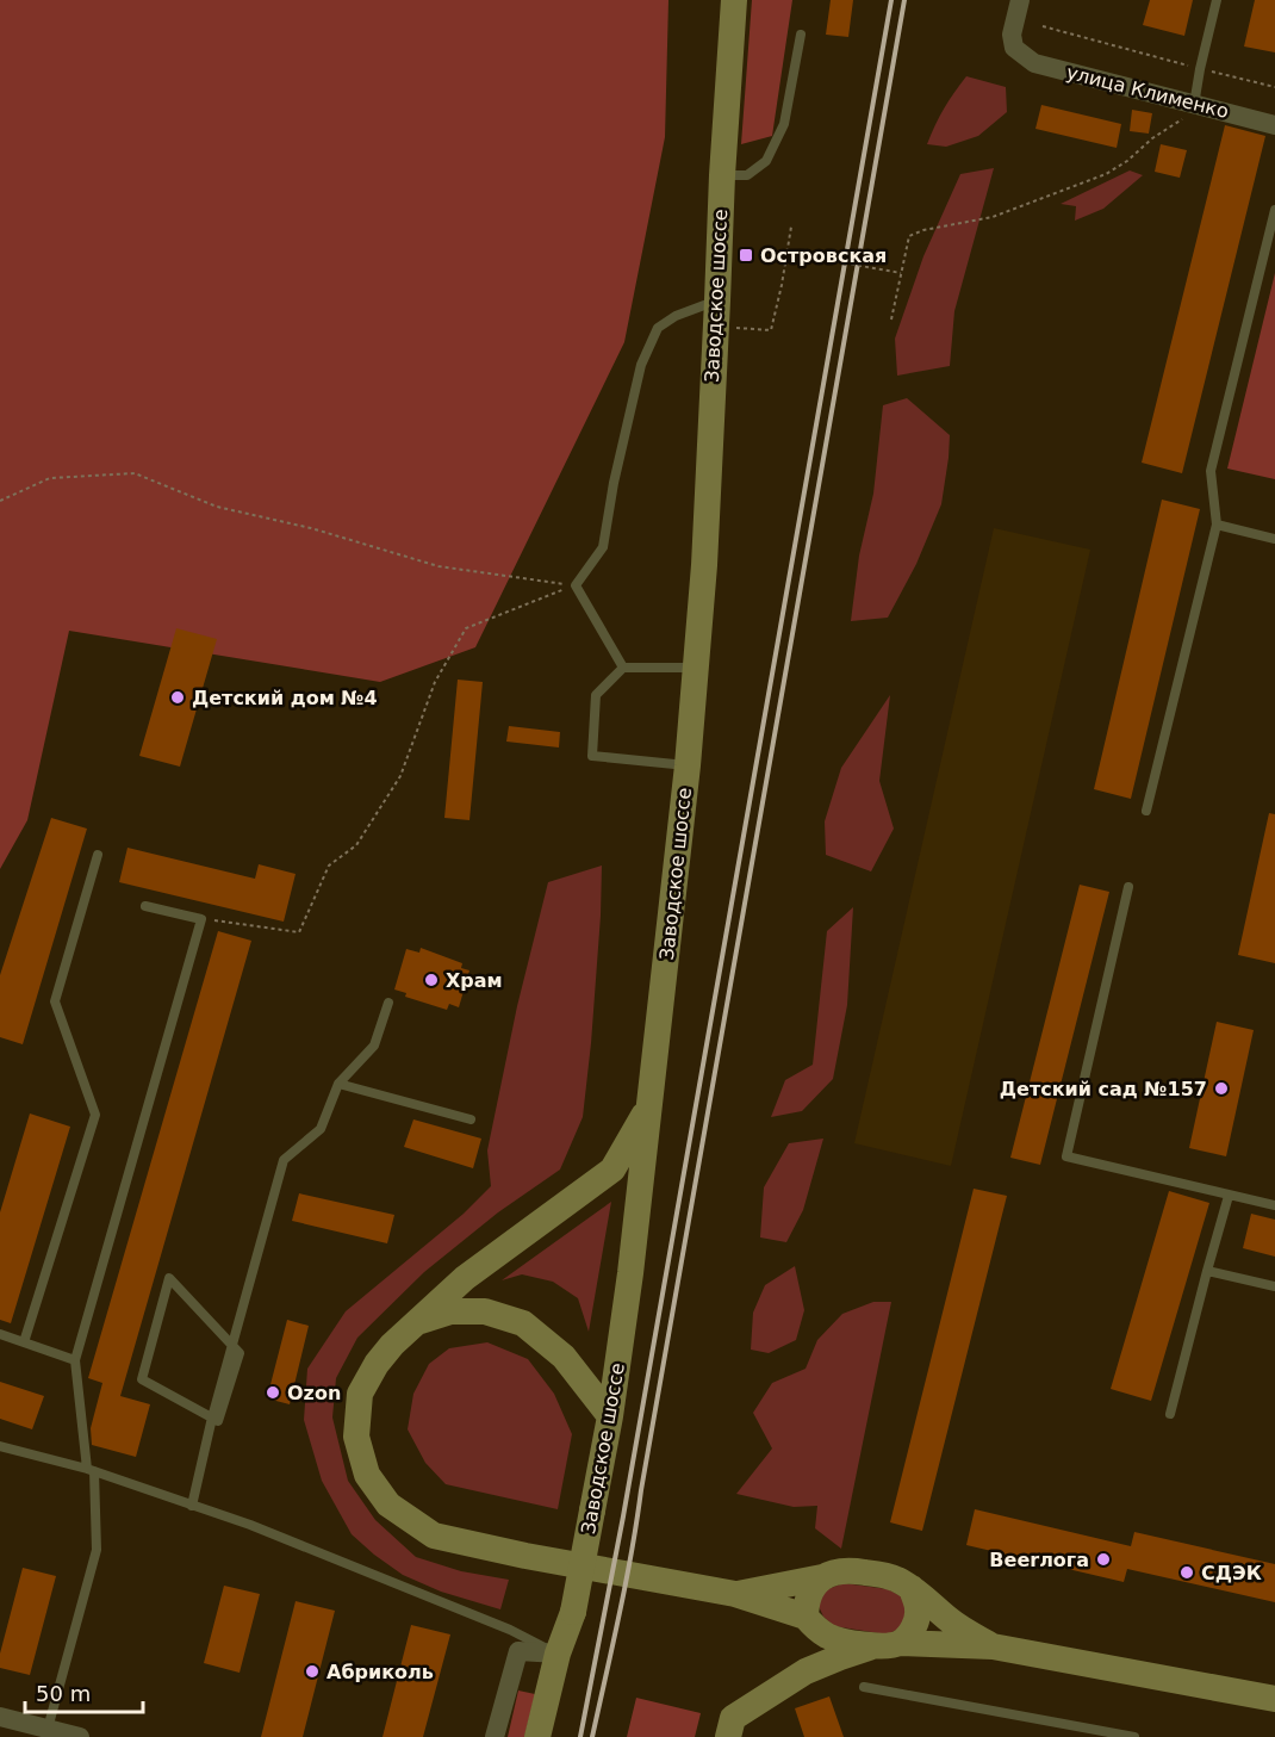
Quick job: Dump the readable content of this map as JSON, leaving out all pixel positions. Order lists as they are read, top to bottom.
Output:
{
  "streets": {
    "street": ["улица Клименко", "Заводское шоссе"]
  },
  "places": {
    "transit": ["Островская"],
    "other": [
      "Детский дом №4",
      "Храм",
      "Детский сад №157",
      "Ozon",
      "Beerлога",
      "СДЭК",
      "Абриколь"
    ]
  },
  "scale_bar": "50 m"
}
